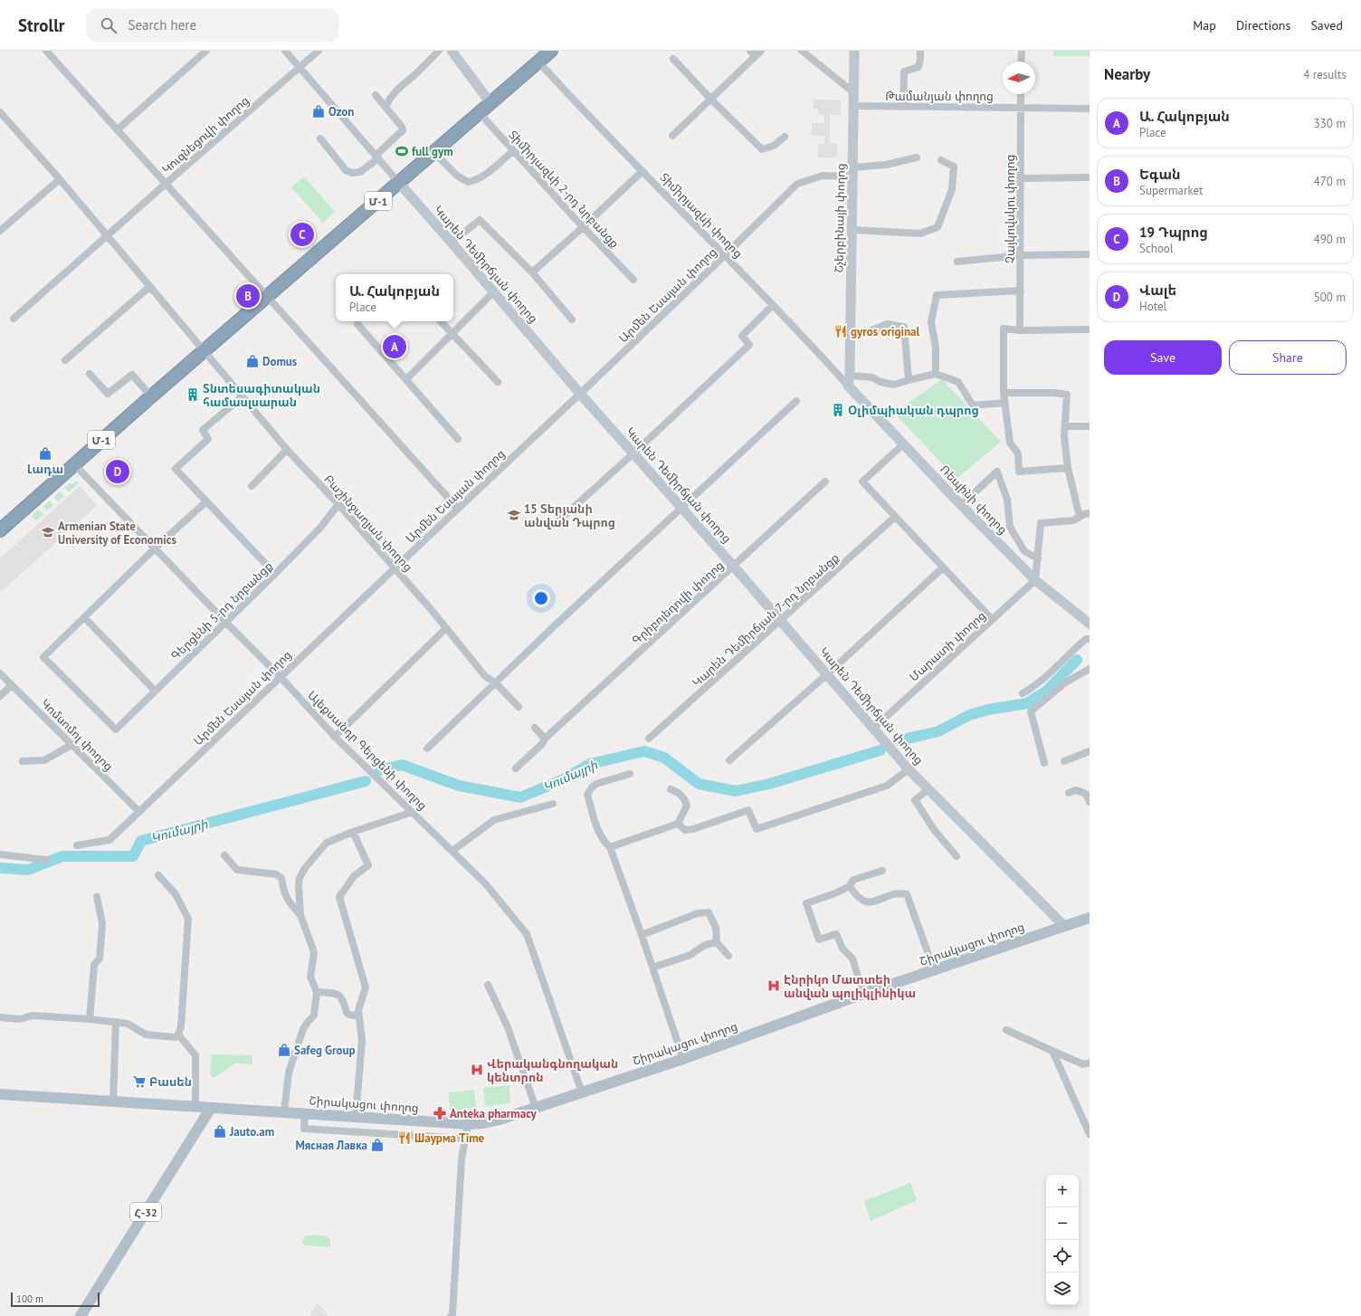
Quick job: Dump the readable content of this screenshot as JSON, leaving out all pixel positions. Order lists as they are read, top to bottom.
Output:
{
  "streets": {
    "highway": ["Մ-1"],
    "main road": ["Շիրակացու փողոց", "Հ-32"],
    "street": [
      "Թամանյան փողոց",
      "Կուզնեցովի փողոց",
      "Տիմիրյազևի 2-րդ նրբանցք",
      "Չայկովսկու փողոց",
      "Տիմիրյազևի փողոց",
      "Շչերբինայի փողոց",
      "Կարեն Դեմիրճյան փողոց",
      "Արմեն Եսայան փողոց",
      "Ռեպինի փողոց",
      "Բաշինջաղյան փողոց",
      "Գրիբոյեդովի փողոց",
      "Գերցենի 5-րդ նրբանցք",
      "Կարեն Դեմիրճյան 7-րդ նրբանցք",
      "Մարատի փողոց",
      "Կոմսոմոլ փողոց",
      "Ալեքսանդր Գերցենի փողոց"
    ]
  },
  "crossings": [
    ["Թամանյան փողոց", "Չայկովսկու փողոց"],
    ["Թամանյան փողոց", "Շչերբինայի փողոց"],
    ["Կուզնեցովի փողոց", "Կարեն Դեմիրճյան փողոց"],
    ["Կուզնեցովի փողոց", "Բաշինջաղյան փողոց"],
    ["Տիմիրյազևի 2-րդ նրբանցք", "Մ-1"],
    ["Մ-1", "Տիմիրյազևի փողոց"],
    ["Մ-1", "Կարեն Դեմիրճյան փողոց"],
    ["Մ-1", "Բաշինջաղյան փողոց"],
    ["Մ-1", "Ալեքսանդր Գերցենի փողոց"],
    ["Տիմիրյազևի փողոց", "Շչերբինայի փողոց"],
    ["Տիմիրյազևի փողոց", "Արմեն Եսայան փողոց"],
    ["Տիմիրյազևի փողոց", "Ռեպինի փողոց"],
    ["Շչերբինայի փողոց", "Արմեն Եսայան փողոց"],
    ["Շչերբինայի փողոց", "Ռեպինի փողոց"],
    ["Կարեն Դեմիրճյան փողոց", "Արմեն Եսայան փողոց"],
    ["Կարեն Դեմիրճյան փողոց", "Գրիբոյեդովի փողոց"],
    ["Կարեն Դեմիրճյան փողոց", "Կարեն Դեմիրճյան 7-րդ նրբանցք"],
    ["Կարեն Դեմիրճյան փողոց", "Մարատի փողոց"],
    ["Կարեն Դեմիրճյան փողոց", "Շիրակացու փողոց"],
    ["Արմեն Եսայան փողոց", "Բաշինջաղյան փողոց"],
    ["Արմեն Եսայան փողոց", "Կոմսոմոլ փողոց"],
    ["Արմեն Եսայան փողոց", "Ալեքսանդր Գերցենի փողոց"],
    ["Ռեպինի փողոց", "Մարատի փողոց"],
    ["Բաշինջաղյան փողոց", "Գերցենի 5-րդ նրբանցք"],
    ["Գերցենի 5-րդ նրբանցք", "Ալեքսանդր Գերցենի փողոց"],
    ["Ալեքսանդր Գերցենի փողոց", "Շիրակացու փողոց"],
    ["Շիրակացու փողոց", "Հ-32"]
  ],
  "water": ["Կումայրի"],
  "places": {
    "shop": [
      "Ozon",
      "Domus",
      "Լադա",
      "Safeg Group",
      "Jauto.am",
      "Мясная Лавка"
    ],
    "sports": ["full gym"],
    "restaurant": ["gyros original", "Шаурма Time"],
    "building": ["Տնտեսագիտական համասլսարան", "Օլիմպիական դպրոց"],
    "school or university": ["15 Տերյանի անվան Դպրոց", "Armenian State University of Economics"],
    "hospital": ["Էնրիկո Մատտեի անվան պոլիկլինիկա", "Վերականգնողական կենտրոն"],
    "supermarket": ["Բասեն"],
    "pharmacy": ["Anteka pharmacy"]
  },
  "scale_bar": "100 m",
  "north": "left",
  "page": {
    "header": "Strollr",
    "search": "Search here",
    "nav": ["Map", "Directions", "Saved"],
    "heading": ["Nearby", "4 results"],
    "list": [
      {
        "mark": "A",
        "name": "Ա. Հակոբյան",
        "note": "Place",
        "value": "330 m"
      },
      {
        "mark": "B",
        "name": "Եգան",
        "note": "Supermarket",
        "value": "470 m"
      },
      {
        "mark": "C",
        "name": "19 Դպրոց",
        "note": "School",
        "value": "490 m"
      },
      {
        "mark": "D",
        "name": "Վալե",
        "note": "Hotel",
        "value": "500 m"
      }
    ],
    "pins": [
      "C",
      "B",
      "A",
      "D"
    ],
    "popup": ["Ա. Հակոբյան", "Place"],
    "buttons": ["Save", "Share"],
    "map_buttons": ["+", "−"],
    "scale": "100 m"
  }
}
